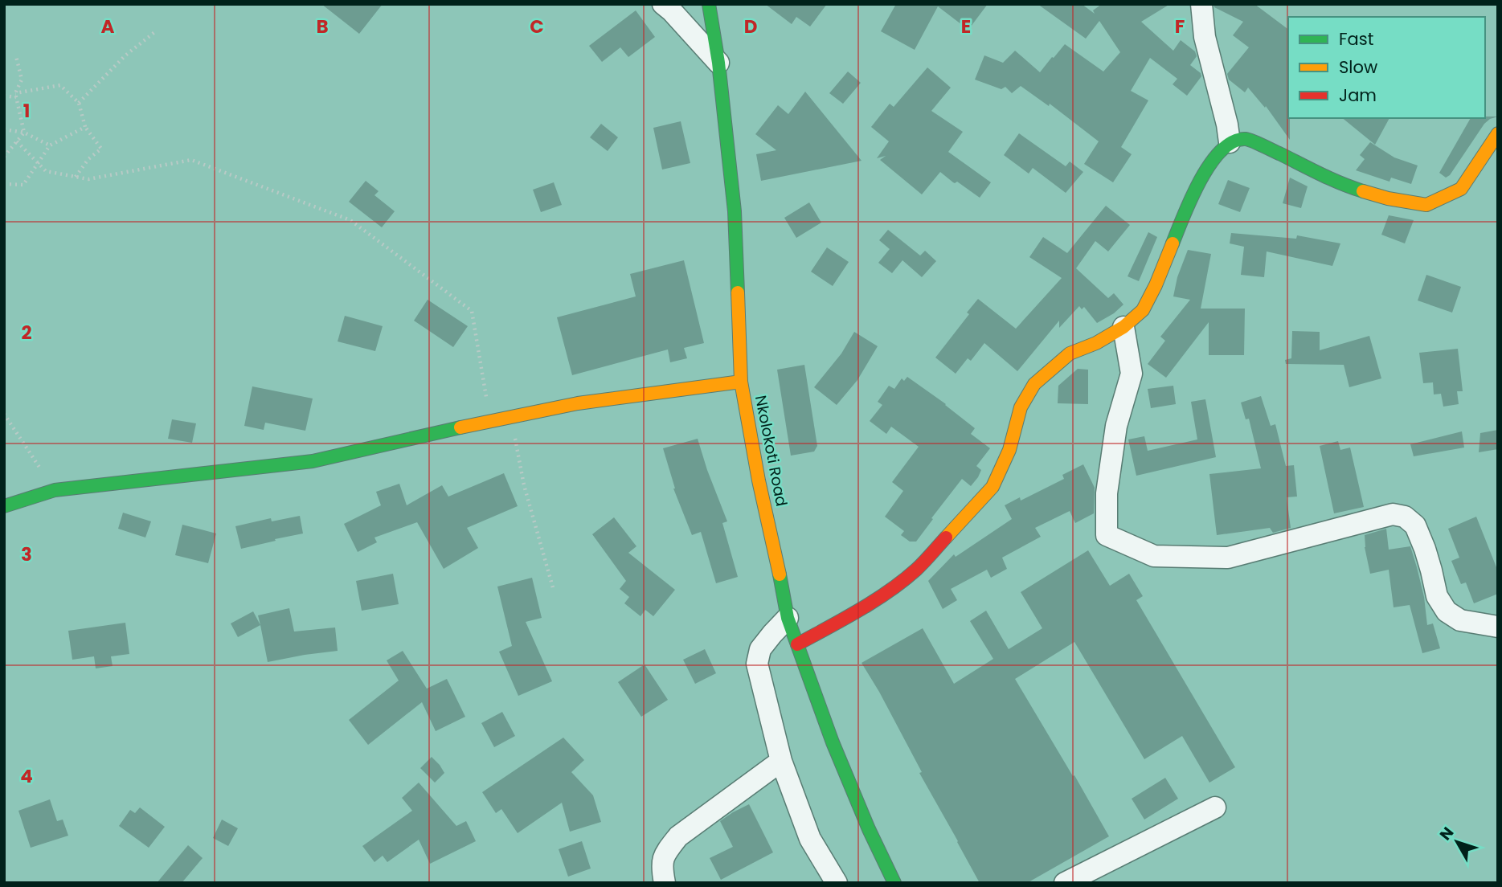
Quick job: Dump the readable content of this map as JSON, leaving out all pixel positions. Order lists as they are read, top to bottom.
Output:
{
  "streets": {
    "street": ["Nkolokoti Road"]
  },
  "legend": ["Fast", "Slow", "Jam"],
  "north": "top left",
  "grid": {
    "columns": [
      "A",
      "B",
      "C",
      "D",
      "E",
      "F"
    ],
    "rows": [
      "1",
      "2",
      "3",
      "4"
    ]
  }
}
